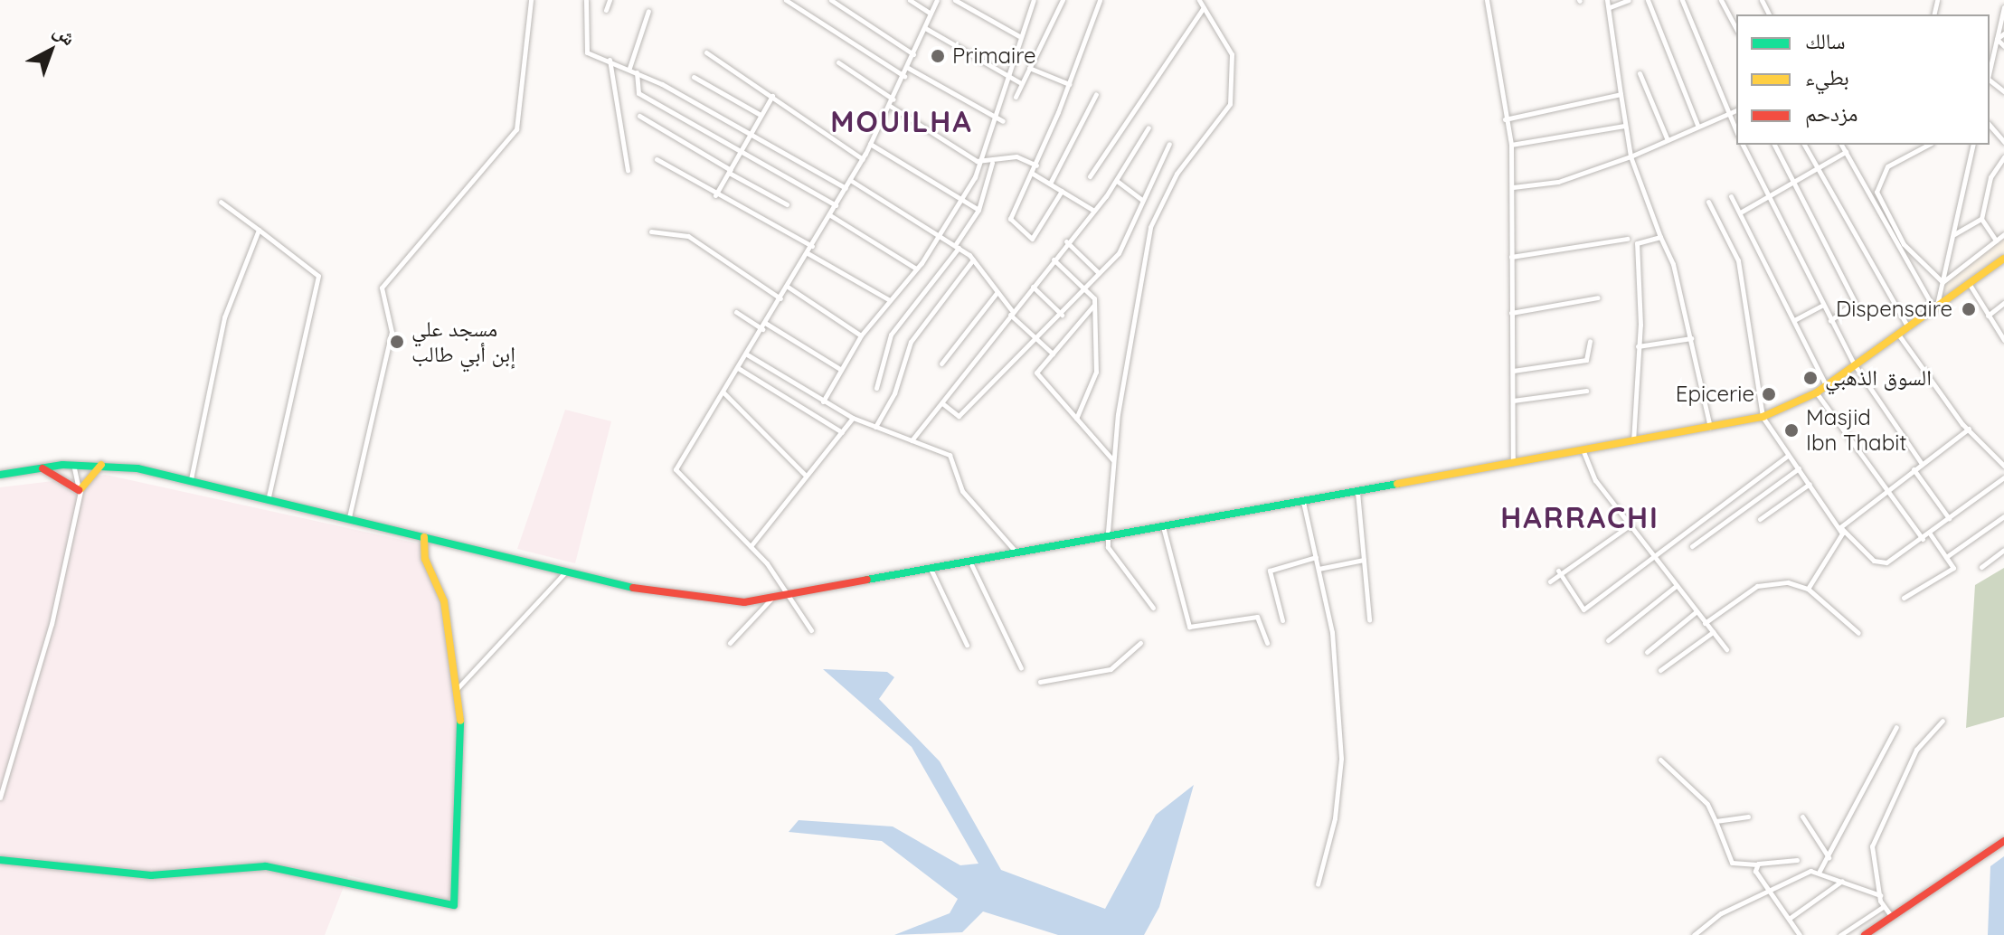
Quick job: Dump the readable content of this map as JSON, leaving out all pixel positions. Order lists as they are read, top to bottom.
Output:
{
  "districts": ["MOUILHA", "HARRACHI"],
  "places": [
    "Primaire",
    "Dispensaire",
    "مسجد علي إبن أبي طالب",
    "السوق الذهبي",
    "Epicerie",
    "Masjid Ibn Thabit"
  ],
  "legend": ["سالك", "بطيء", "مزدحم"],
  "north": "top right"
}
